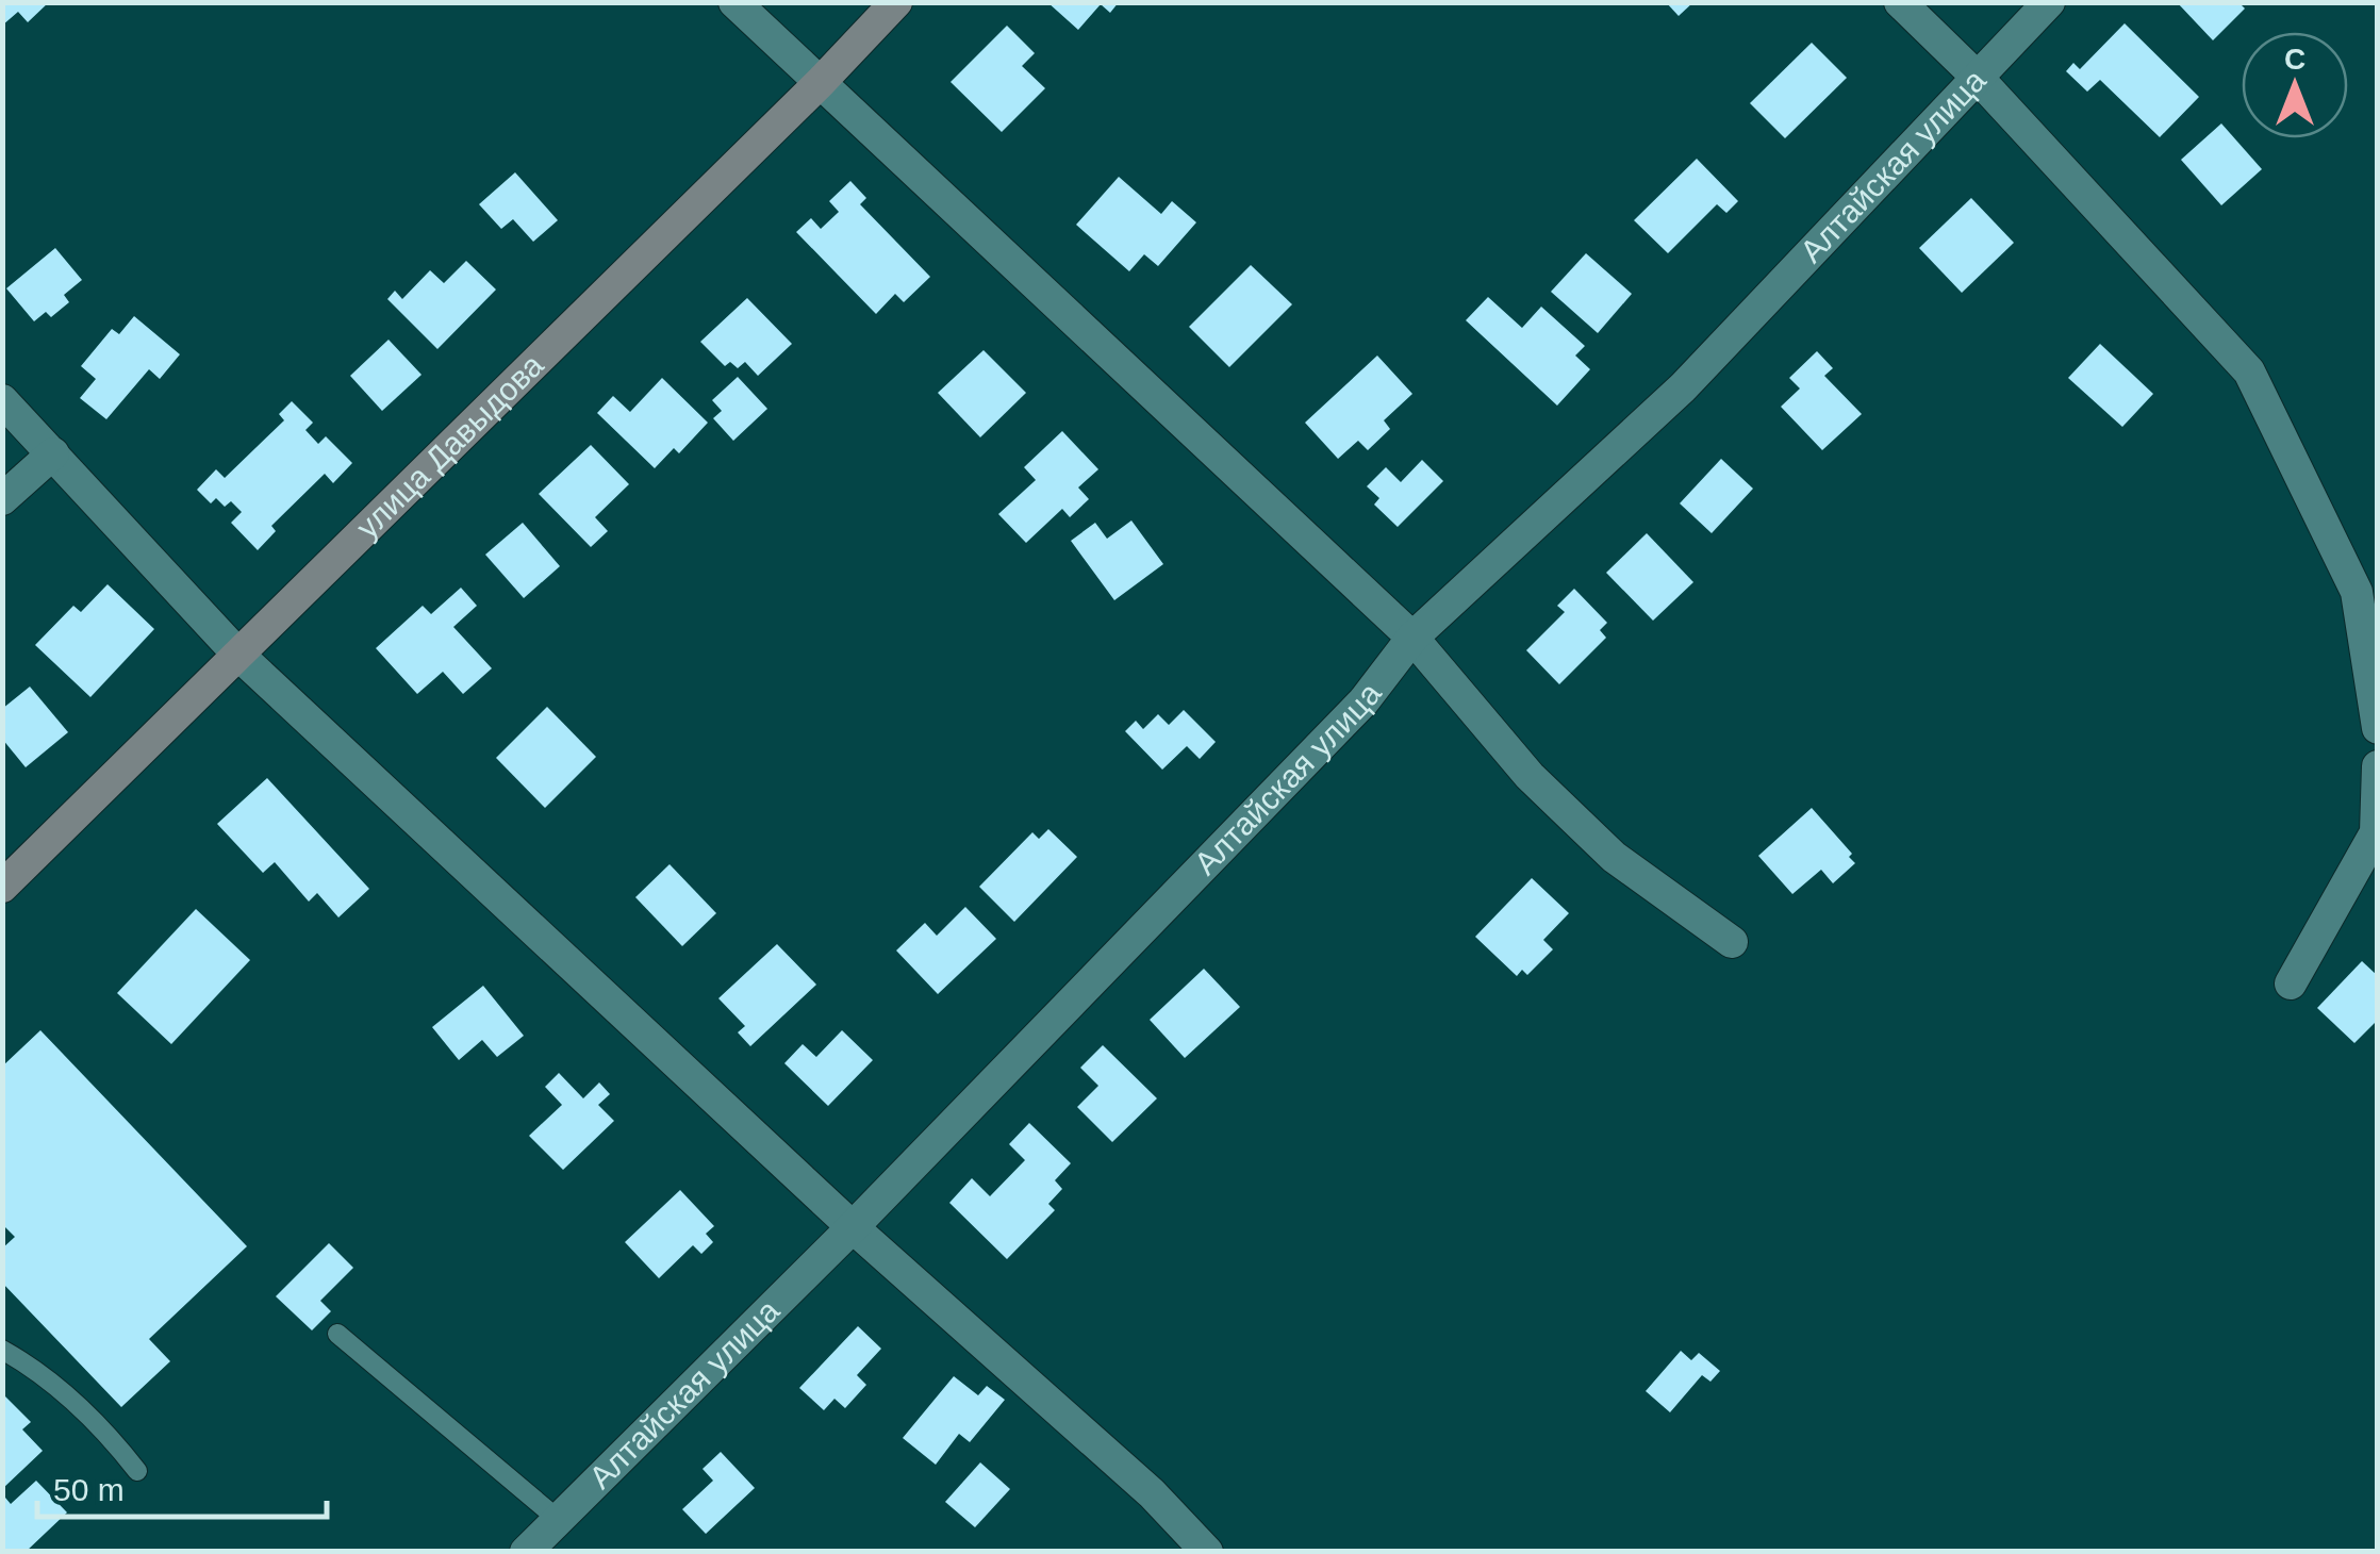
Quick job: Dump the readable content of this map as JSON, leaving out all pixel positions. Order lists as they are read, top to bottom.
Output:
{
  "streets": {
    "main road": ["улица Давыдова"],
    "street": ["Алтайская улица"]
  },
  "scale_bar": "50 m",
  "north": "top"
}
